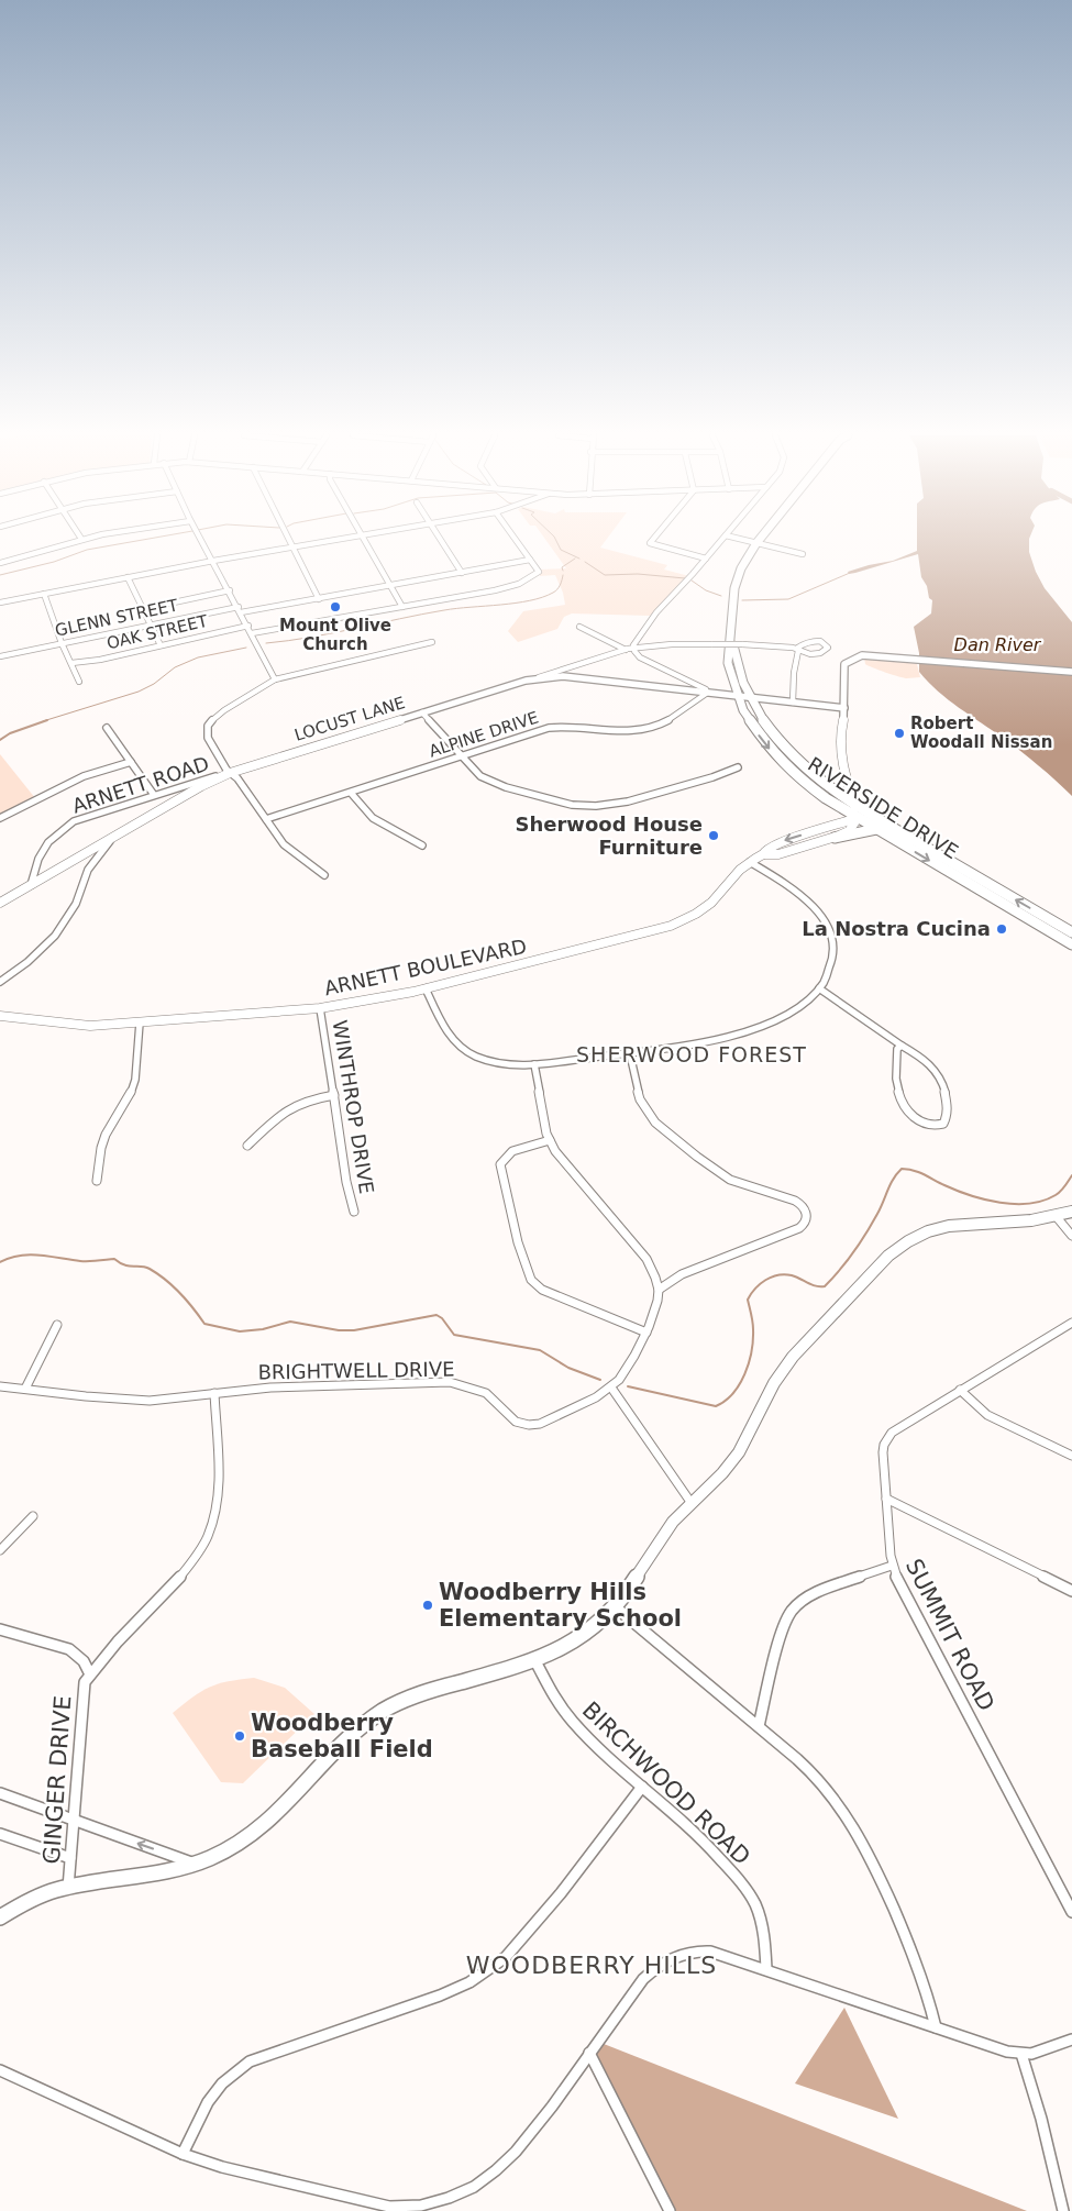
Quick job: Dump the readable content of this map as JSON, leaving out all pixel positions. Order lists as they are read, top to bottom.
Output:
{
  "streets": {
    "main road": ["RIVERSIDE DRIVE"],
    "street": [
      "GLENN STREET",
      "OAK STREET",
      "LOCUST LANE",
      "ALPINE DRIVE",
      "ARNETT ROAD",
      "ARNETT BOULEVARD",
      "WINTHROP DRIVE",
      "BRIGHTWELL DRIVE",
      "SUMMIT ROAD",
      "GINGER DRIVE",
      "BIRCHWOOD ROAD"
    ]
  },
  "crossings": [
    ["LOCUST LANE", "ALPINE DRIVE"],
    ["LOCUST LANE", "ARNETT ROAD"],
    ["LOCUST LANE", "RIVERSIDE DRIVE"],
    ["RIVERSIDE DRIVE", "ARNETT BOULEVARD"],
    ["ARNETT BOULEVARD", "WINTHROP DRIVE"],
    ["BRIGHTWELL DRIVE", "GINGER DRIVE"]
  ],
  "districts": ["SHERWOOD FOREST", "WOODBERRY HILLS"],
  "water": ["Dan River"],
  "places": [
    "Mount Olive Church",
    "Robert Woodall Nissan",
    "Sherwood House Furniture",
    "La Nostra Cucina",
    "Woodberry Hills Elementary School",
    "Woodberry Baseball Field"
  ]
}
